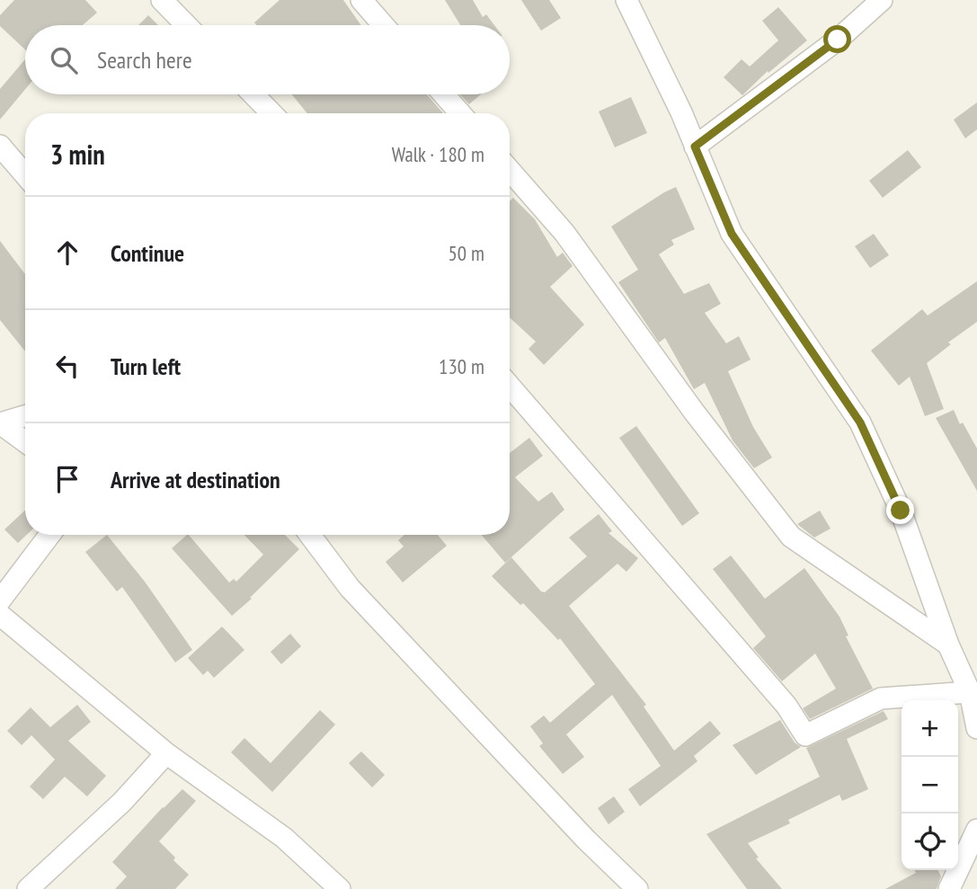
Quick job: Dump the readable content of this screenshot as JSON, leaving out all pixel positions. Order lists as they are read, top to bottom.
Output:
{
  "page": {
    "search": "Search here",
    "heading": ["3 min", "Walk · 180 m"],
    "list": [
      ["Continue", "50 m"],
      ["Turn left", "130 m"],
      "Arrive at destination"
    ],
    "map_buttons": ["+", "−"]
  }
}
